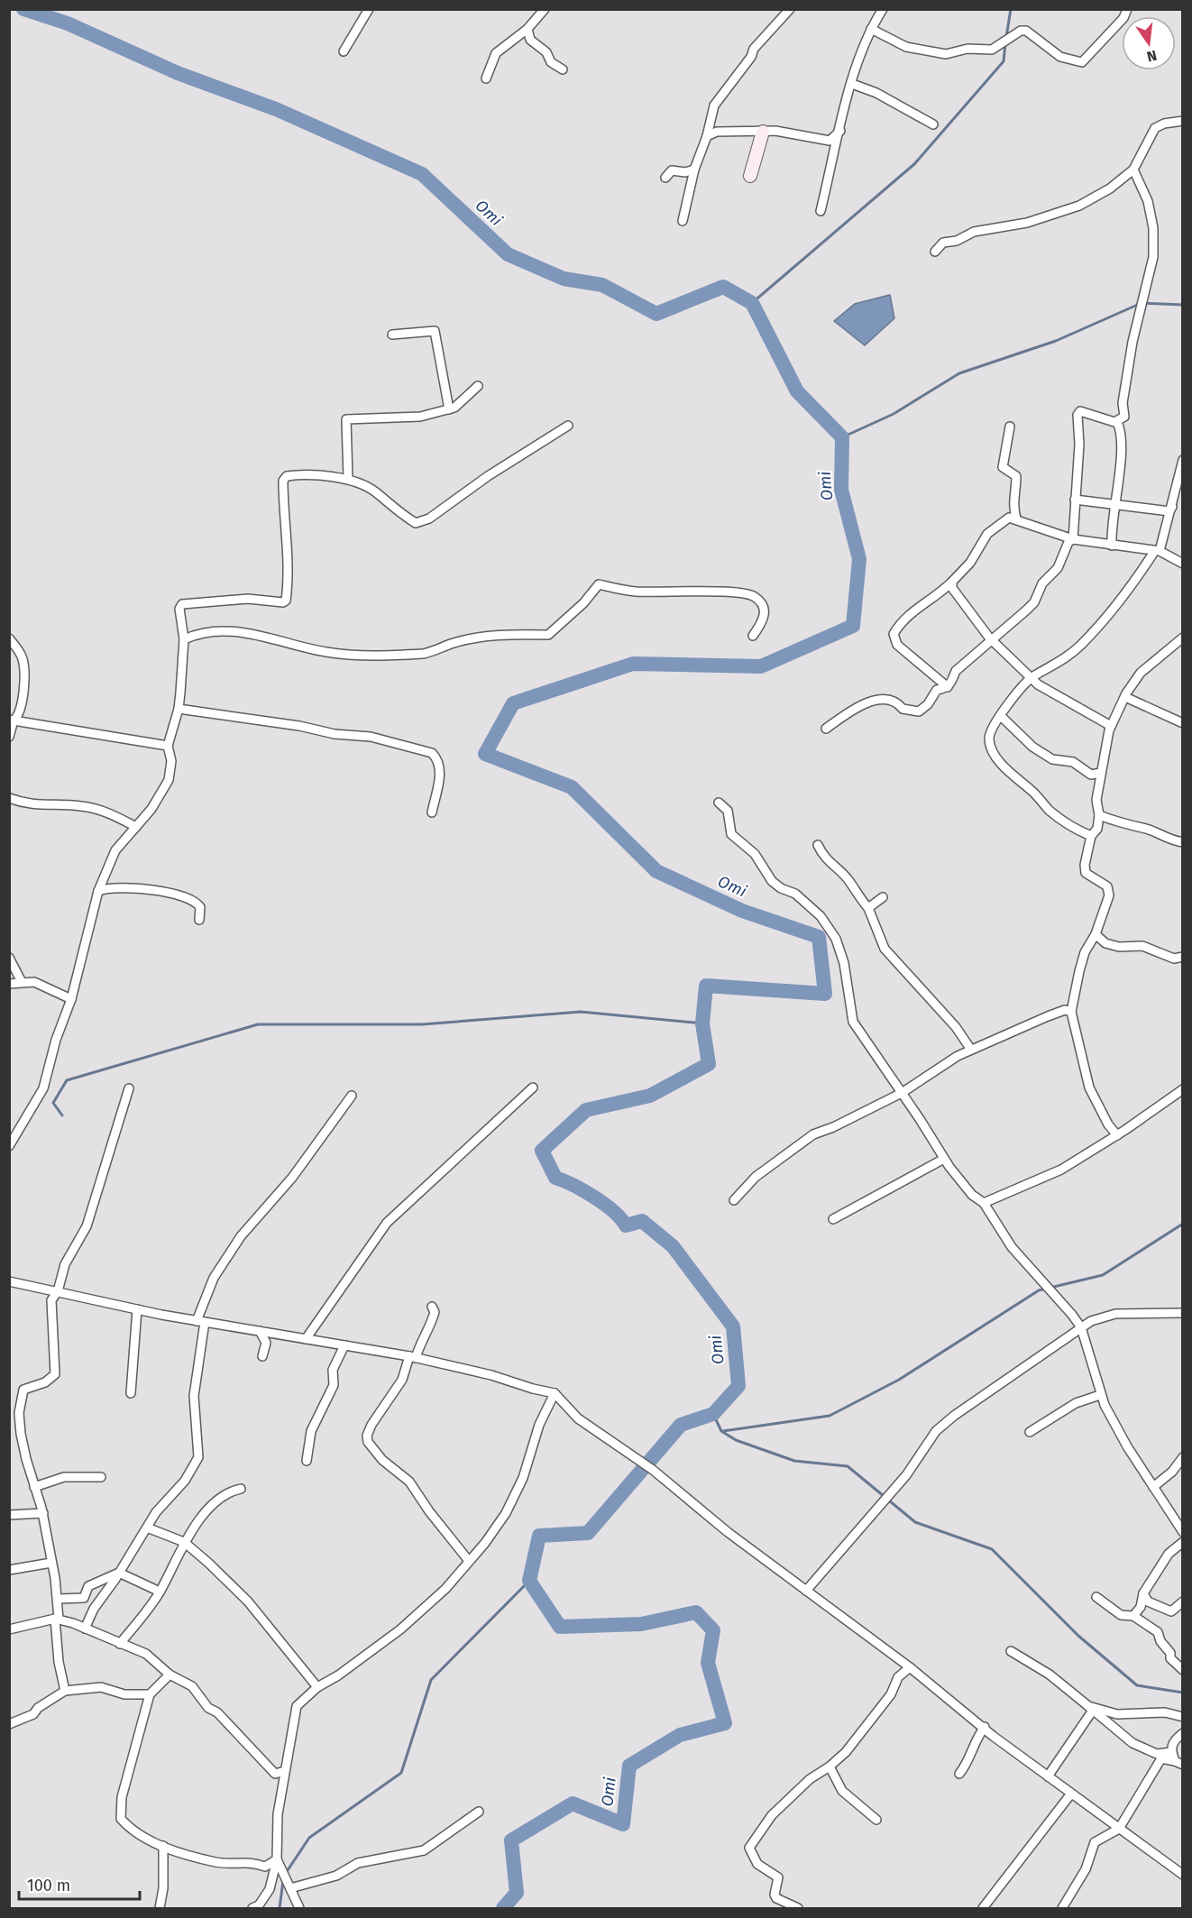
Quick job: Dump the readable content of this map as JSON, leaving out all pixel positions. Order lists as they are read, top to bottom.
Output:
{
  "water": ["Omi"],
  "scale_bar": "100 m",
  "north": "bottom"
}
